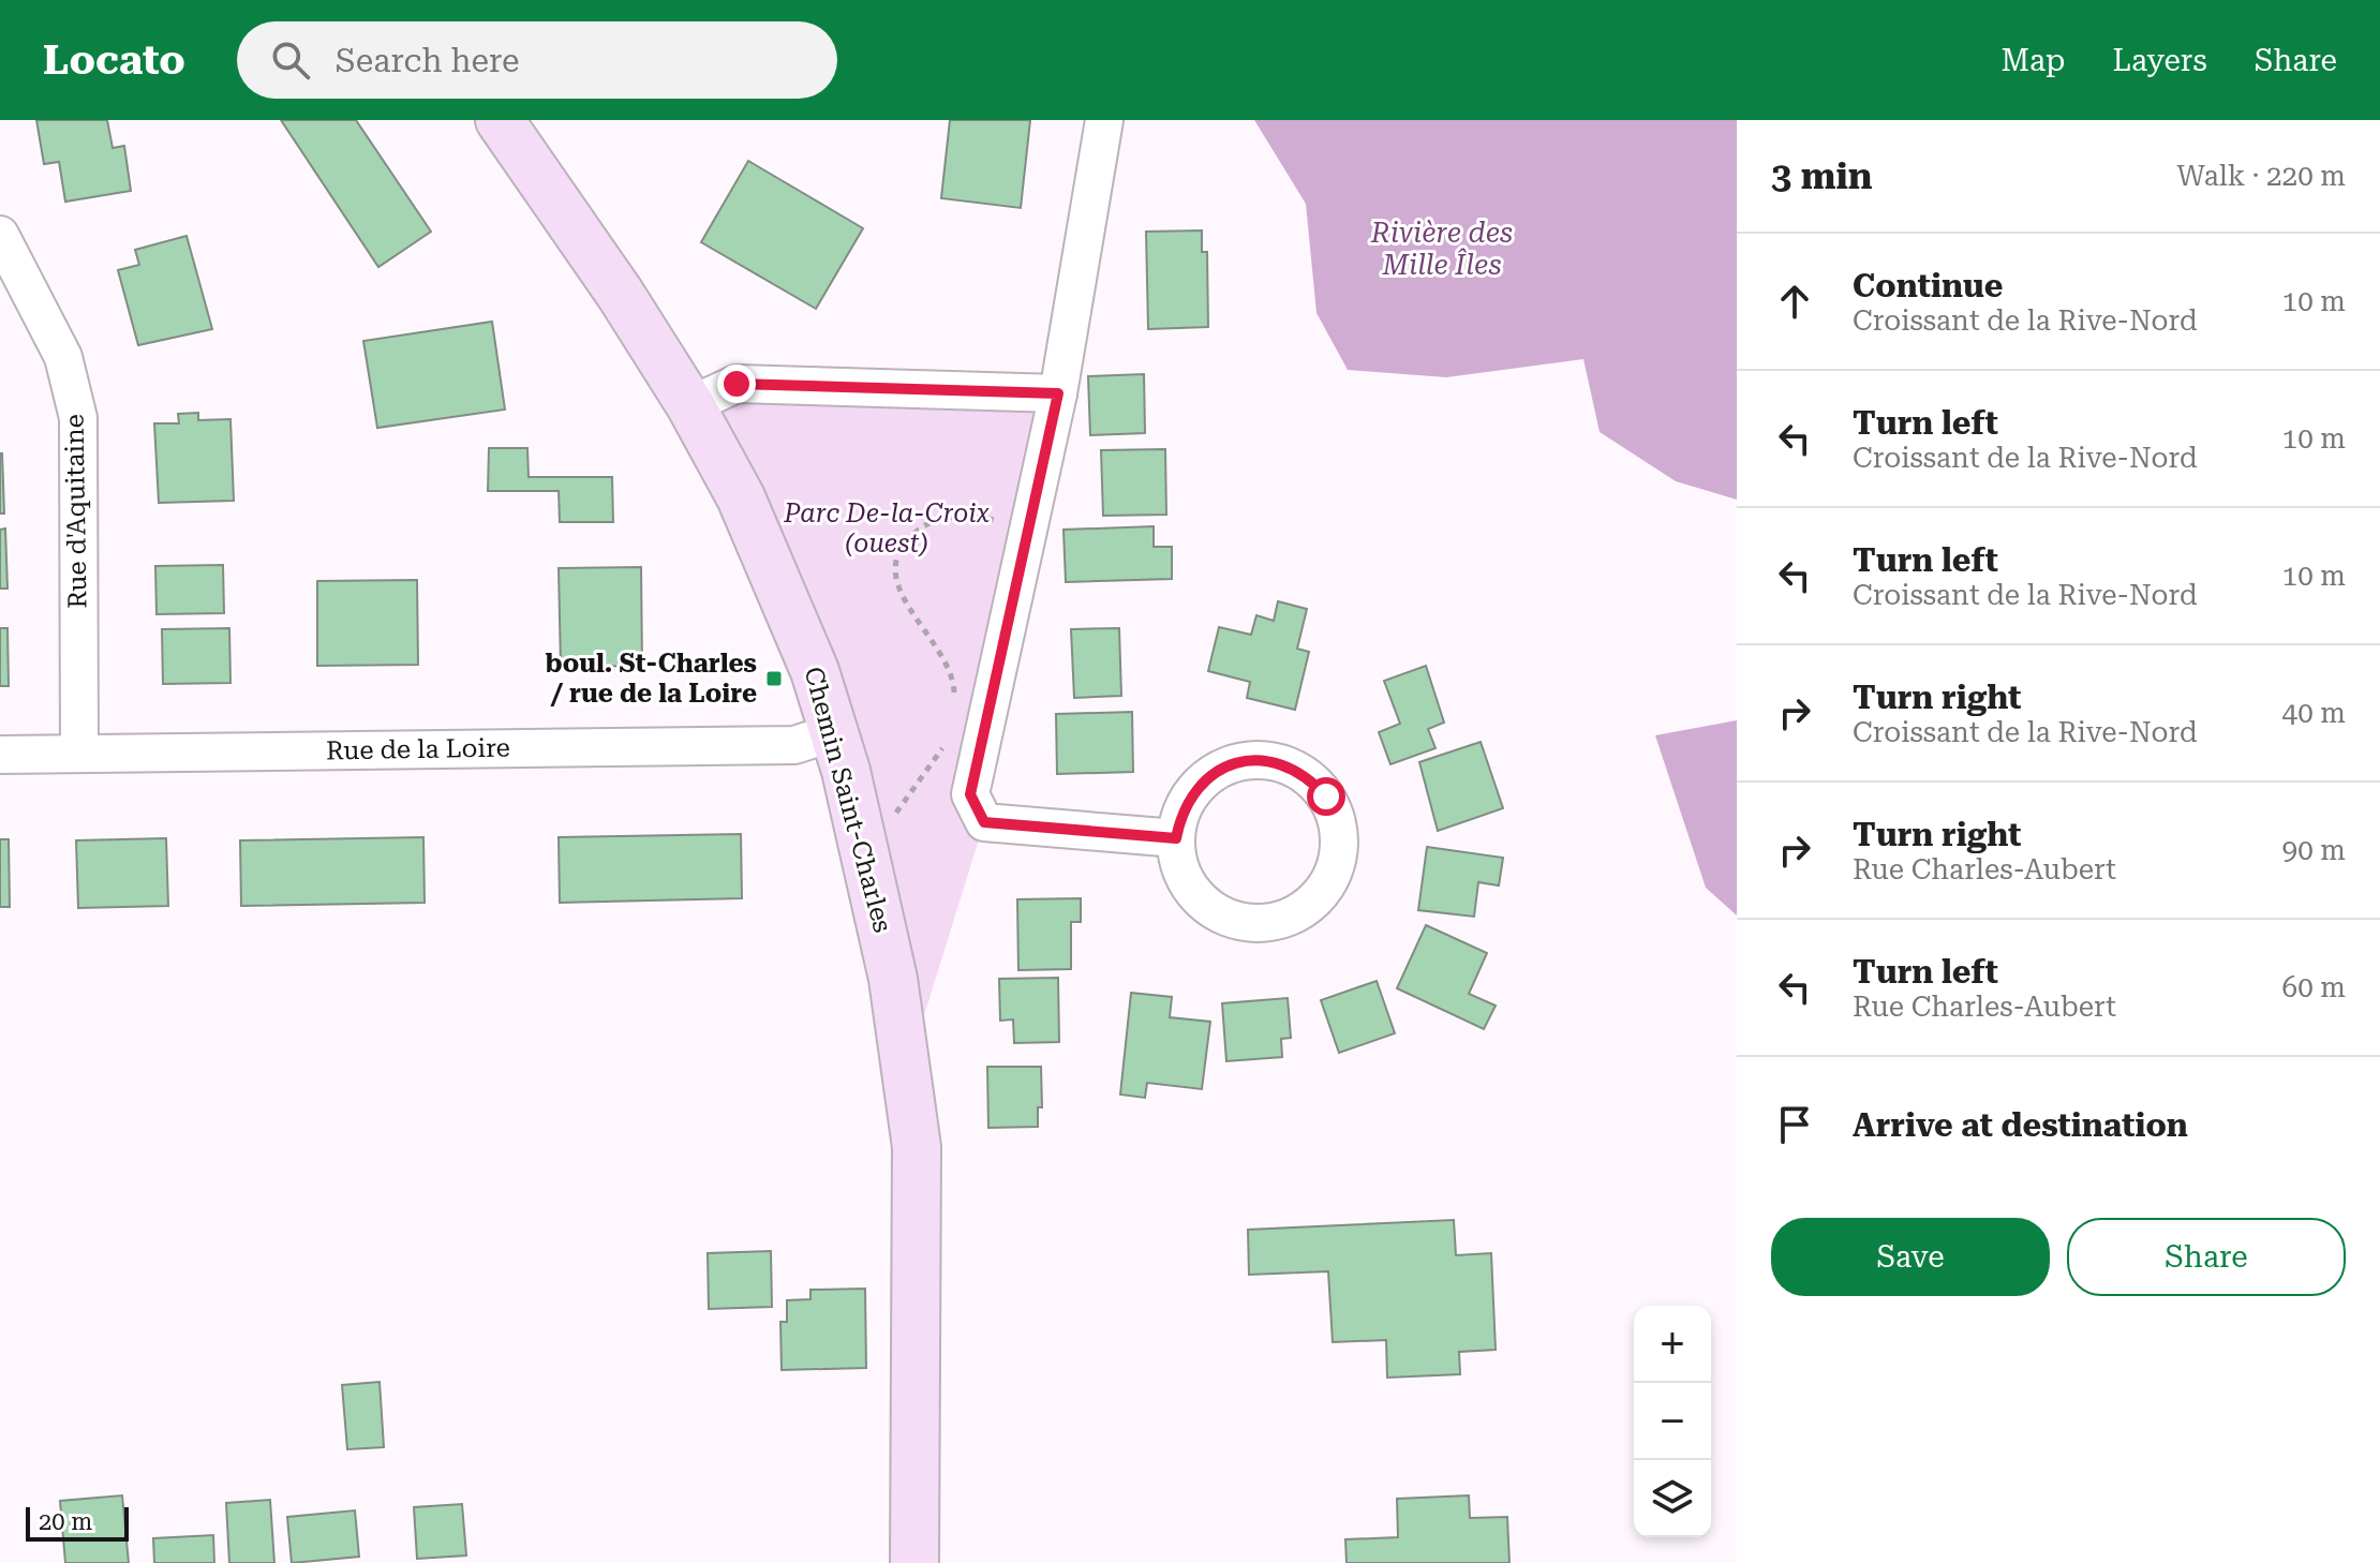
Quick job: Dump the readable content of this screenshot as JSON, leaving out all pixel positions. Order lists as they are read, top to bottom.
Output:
{
  "streets": {
    "main road": ["Chemin Saint-Charles"],
    "street": ["Rue d'Aquitaine", "Rue de la Loire"]
  },
  "crossings": [
    ["Rue d'Aquitaine", "Rue de la Loire"],
    ["Rue de la Loire", "Chemin Saint-Charles"]
  ],
  "water": ["Rivière des Mille Îles"],
  "parks": ["Parc De-la-Croix (ouest)"],
  "places": {
    "transit": ["boul. St-Charles / rue de la Loire"]
  },
  "scale_bar": "20 m",
  "page": {
    "header": "Locato",
    "search": "Search here",
    "nav": ["Map", "Layers", "Share"],
    "heading": ["3 min", "Walk · 220 m"],
    "list": [
      ["Continue", "Croissant de la Rive-Nord", "10 m"],
      ["Turn left", "Croissant de la Rive-Nord", "10 m"],
      ["Turn left", "Croissant de la Rive-Nord", "10 m"],
      ["Turn right", "Croissant de la Rive-Nord", "40 m"],
      ["Turn right", "Rue Charles-Aubert", "90 m"],
      ["Turn left", "Rue Charles-Aubert", "60 m"],
      "Arrive at destination"
    ],
    "buttons": ["Save", "Share"],
    "map_buttons": ["+", "−"],
    "scale": "20 m"
  }
}
